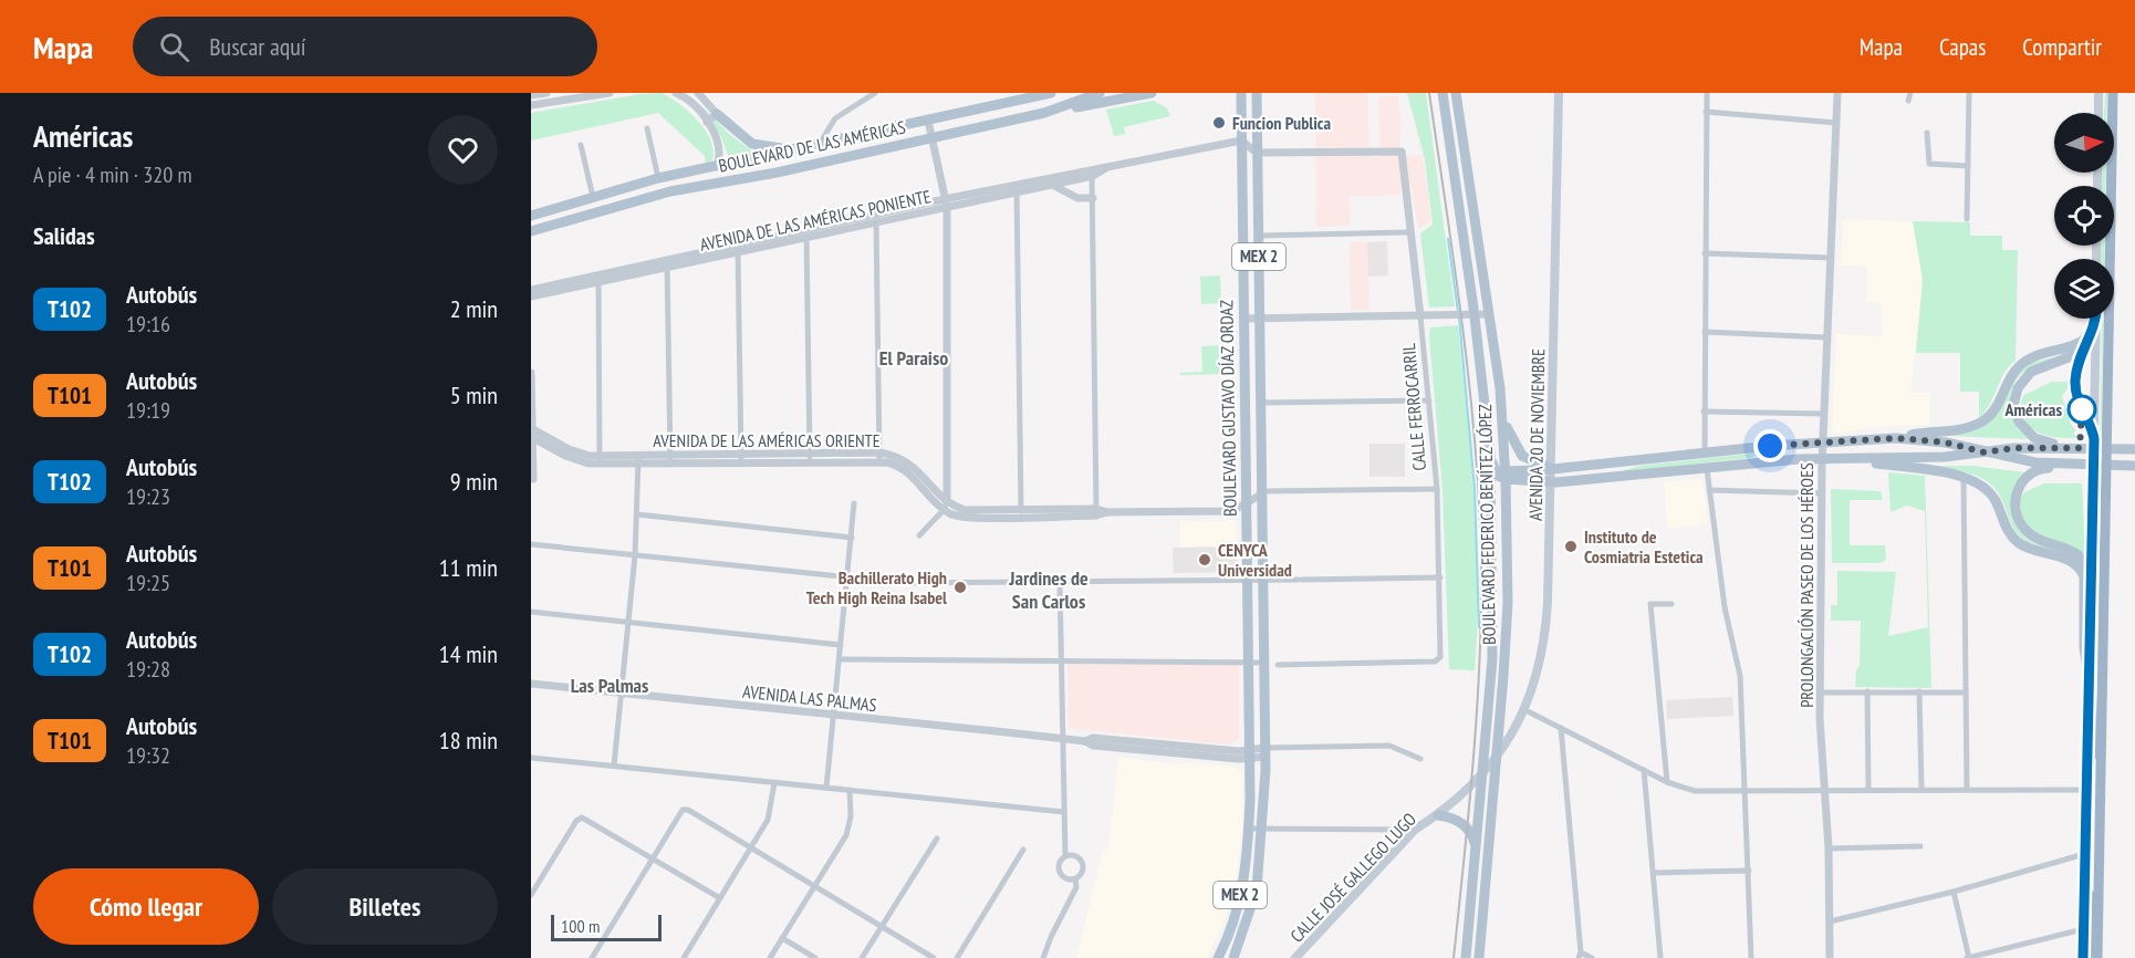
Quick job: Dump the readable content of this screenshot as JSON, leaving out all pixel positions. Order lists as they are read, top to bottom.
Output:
{
  "streets": {
    "main road": [
      "BOULEVARD DE LAS AMÉRICAS",
      "MEX 2",
      "BOULEVARD GUSTAVO DÍAZ ORDAZ",
      "AVENIDA 20 DE NOVIEMBRE",
      "BOULEVARD FEDERICO BENÍTEZ LÓPEZ",
      "CALLE JOSÉ GALLEGO LUGO"
    ],
    "street": [
      "AVENIDA DE LAS AMÉRICAS PONIENTE",
      "CALLE FERROCARRIL",
      "AVENIDA DE LAS AMÉRICAS ORIENTE",
      "PROLONGACIÓN PASEO DE LOS HÉROES",
      "AVENIDA LAS PALMAS"
    ]
  },
  "crossings": [
    ["AVENIDA DE LAS AMÉRICAS PONIENTE", "BOULEVARD GUSTAVO DÍAZ ORDAZ"],
    ["CALLE FERROCARRIL", "BOULEVARD GUSTAVO DÍAZ ORDAZ"],
    ["BOULEVARD GUSTAVO DÍAZ ORDAZ", "AVENIDA DE LAS AMÉRICAS ORIENTE"],
    ["BOULEVARD GUSTAVO DÍAZ ORDAZ", "AVENIDA LAS PALMAS"],
    ["AVENIDA 20 DE NOVIEMBRE", "BOULEVARD FEDERICO BENÍTEZ LÓPEZ"],
    ["AVENIDA 20 DE NOVIEMBRE", "CALLE JOSÉ GALLEGO LUGO"],
    ["BOULEVARD FEDERICO BENÍTEZ LÓPEZ", "CALLE JOSÉ GALLEGO LUGO"]
  ],
  "districts": ["El Paraiso", "Jardines de San Carlos", "Las Palmas"],
  "places": [
    "Funcion Publica",
    "Américas",
    "Instituto de Cosmiatria Estetica",
    "CENYCA Universidad",
    "Bachillerato High Tech High Reina Isabel"
  ],
  "lines": ["bus line T102"],
  "scale_bar": "100 m",
  "north": "right",
  "page": {
    "header": "Mapa",
    "search": "Buscar aquí",
    "nav": ["Mapa", "Capas", "Compartir"],
    "heading": [
      ["Américas", "A pie · 4 min · 320 m"],
      "Salidas"
    ],
    "list": [
      {
        "mark": "T102",
        "name": "Autobús",
        "note": "19:16",
        "value": "2 min"
      },
      {
        "mark": "T101",
        "name": "Autobús",
        "note": "19:19",
        "value": "5 min"
      },
      {
        "mark": "T102",
        "name": "Autobús",
        "note": "19:23",
        "value": "9 min"
      },
      {
        "mark": "T101",
        "name": "Autobús",
        "note": "19:25",
        "value": "11 min"
      },
      {
        "mark": "T102",
        "name": "Autobús",
        "note": "19:28",
        "value": "14 min"
      },
      {
        "mark": "T101",
        "name": "Autobús",
        "note": "19:32",
        "value": "18 min"
      }
    ],
    "buttons": ["Cómo llegar", "Billetes"],
    "scale": "100 m"
  }
}
